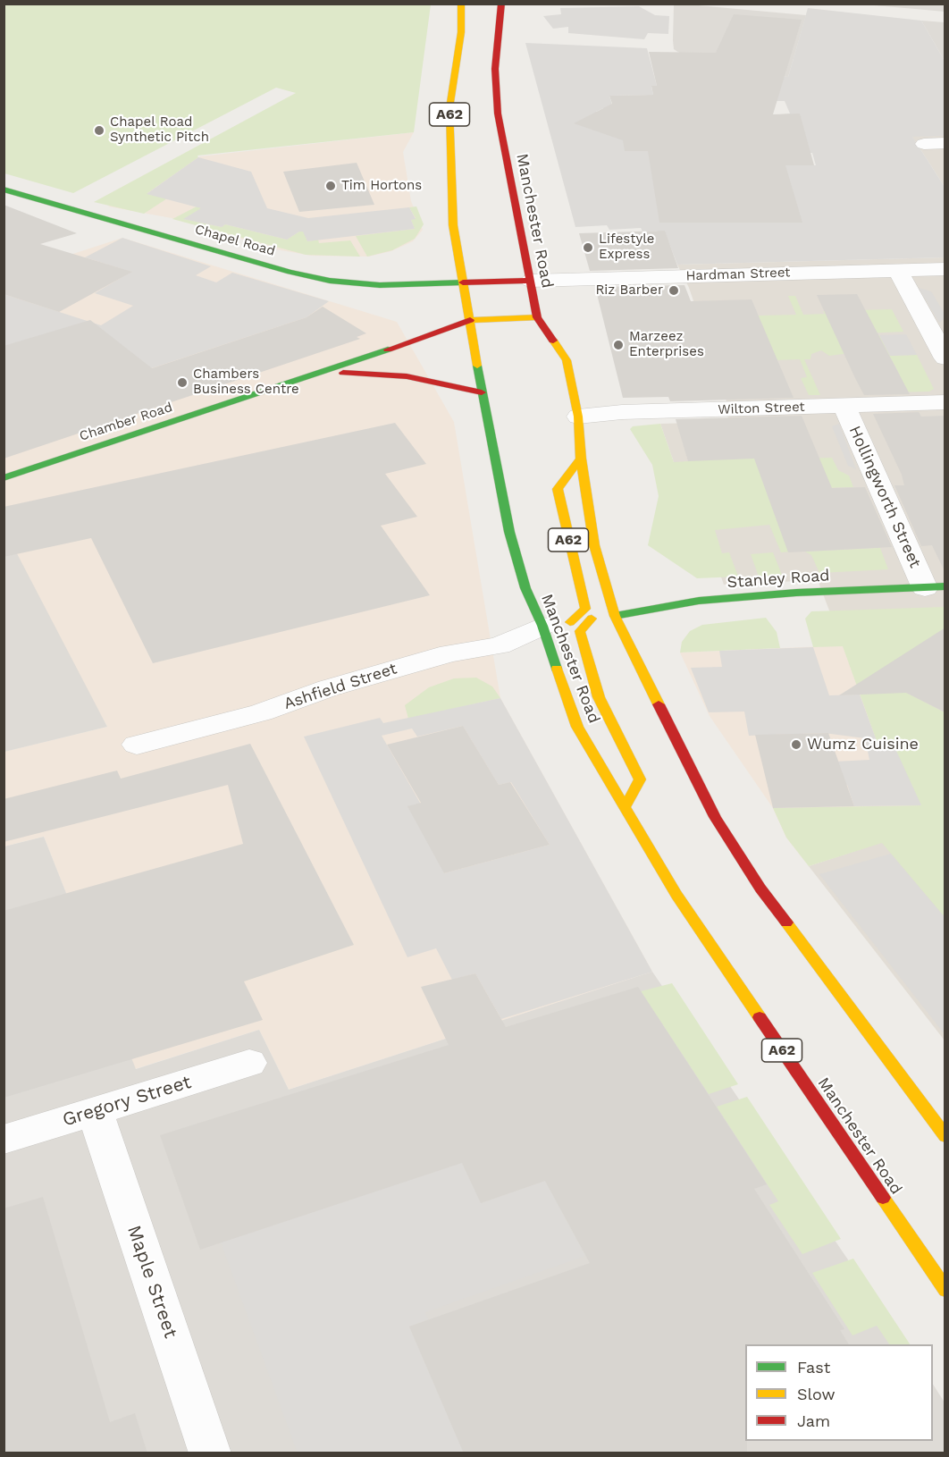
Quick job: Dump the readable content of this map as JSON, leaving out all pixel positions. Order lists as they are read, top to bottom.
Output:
{
  "streets": {
    "main road": [
      "A62",
      "Manchester Road",
      "Chapel Road",
      "Chamber Road",
      "Stanley Road"
    ],
    "street": [
      "Hardman Street",
      "Wilton Street",
      "Hollingworth Street",
      "Ashfield Street",
      "Gregory Street",
      "Maple Street"
    ]
  },
  "crossings": [
    ["A62", "Manchester Road"],
    ["A62", "Stanley Road"],
    ["A62", "Ashfield Street"],
    ["Manchester Road", "Chapel Road"],
    ["Manchester Road", "Hardman Street"],
    ["Manchester Road", "Wilton Street"],
    ["Manchester Road", "Chamber Road"],
    ["Manchester Road", "Stanley Road"],
    ["Manchester Road", "Ashfield Street"],
    ["Chapel Road", "Hardman Street"],
    ["Wilton Street", "Hollingworth Street"],
    ["Hollingworth Street", "Stanley Road"],
    ["Stanley Road", "Ashfield Street"],
    ["Gregory Street", "Maple Street"]
  ],
  "places": [
    "Chapel Road Synthetic Pitch",
    "Tim Hortons",
    "Lifestyle Express",
    "Riz Barber",
    "Marzeez Enterprises",
    "Chambers Business Centre",
    "Wumz Cuisine"
  ],
  "legend": ["Fast", "Slow", "Jam"]
}
